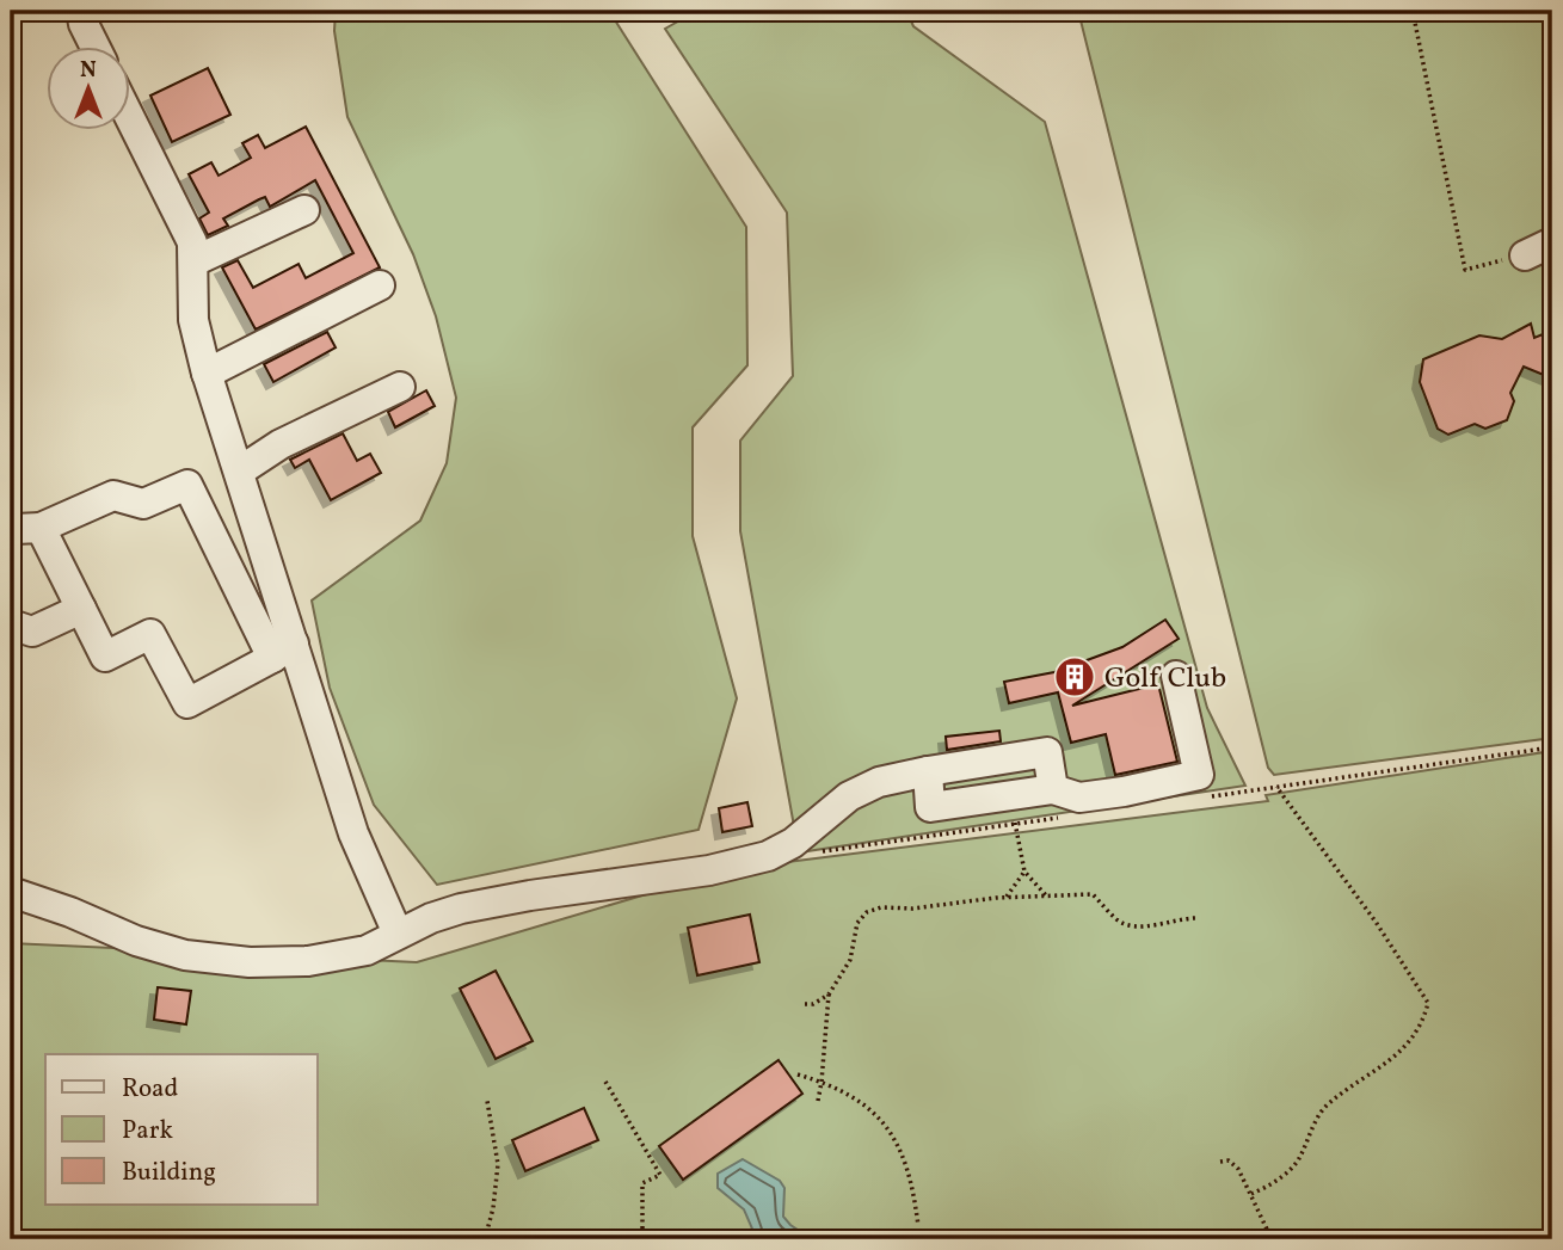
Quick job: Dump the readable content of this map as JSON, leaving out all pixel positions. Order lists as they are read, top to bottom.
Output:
{
  "places": {
    "building": ["Golf Club"]
  },
  "legend": ["Road", "Park", "Building"],
  "north": "top"
}
